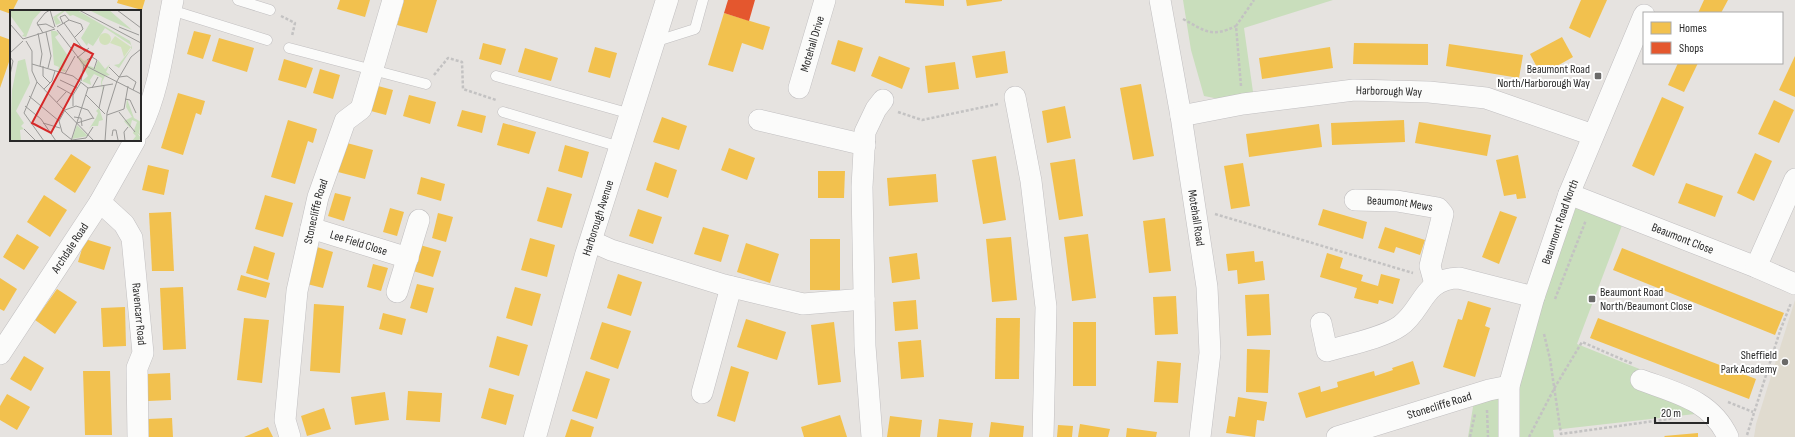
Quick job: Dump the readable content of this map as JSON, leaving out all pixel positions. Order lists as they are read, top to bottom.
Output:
{
  "streets": {
    "street": [
      "Motehall Drive",
      "Harborough Way",
      "Beaumont Mews",
      "Stonecliffe Road",
      "Harborough Avenue",
      "Motehall Road",
      "Beaumont Road North",
      "Beaumont Close",
      "Lee Field Close",
      "Archdale Road",
      "Ravencarr Road"
    ]
  },
  "crossings": [
    ["Harborough Way", "Motehall Road"],
    ["Harborough Way", "Beaumont Road North"],
    ["Stonecliffe Road", "Beaumont Road North"],
    ["Stonecliffe Road", "Lee Field Close"],
    ["Beaumont Road North", "Beaumont Close"],
    ["Archdale Road", "Ravencarr Road"]
  ],
  "places": {
    "transit": ["Beaumont Road North/Harborough Way", "Beaumont Road North/Beaumont Close"],
    "other": ["Sheffield Park Academy"]
  },
  "legend": ["Homes", "Shops"],
  "scale_bar": "20 m"
}
